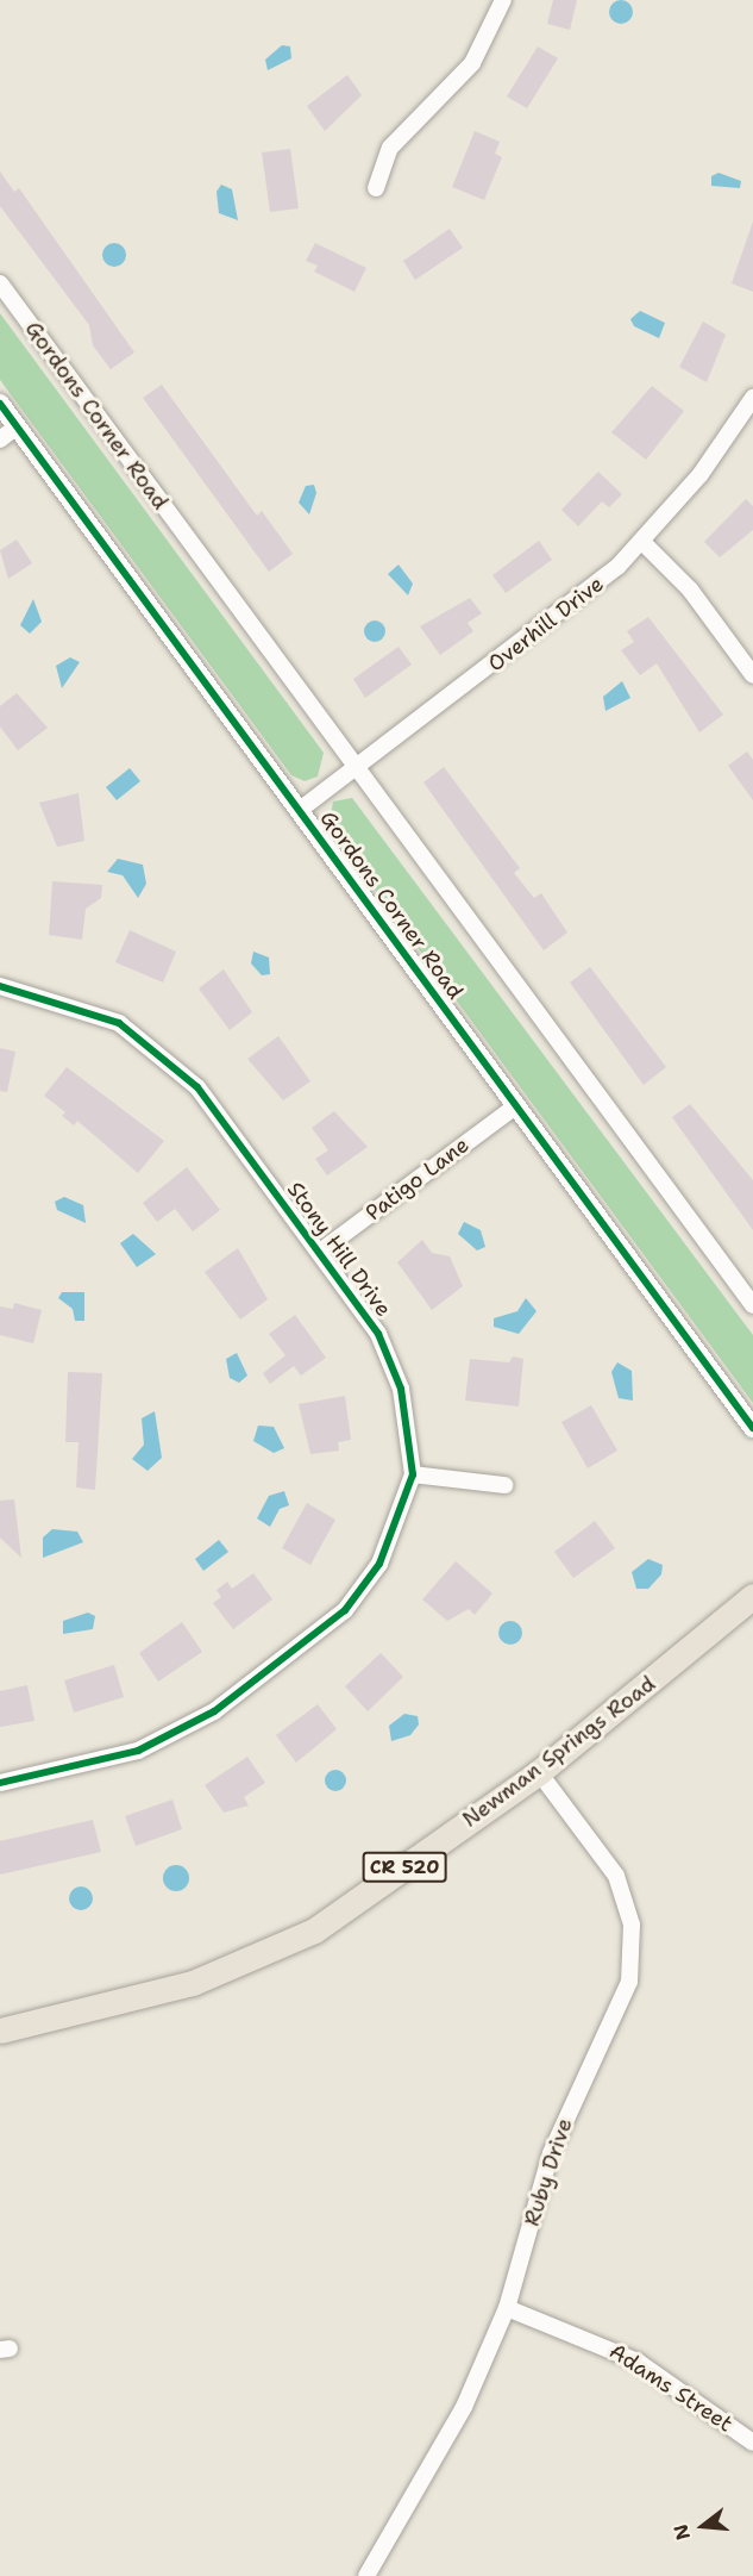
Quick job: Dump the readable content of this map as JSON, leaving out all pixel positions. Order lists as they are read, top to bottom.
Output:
{
  "streets": {
    "main road": ["Newman Springs Road", "CR 520"],
    "street": [
      "Gordons Corner Road",
      "Overhill Drive",
      "Patigo Lane",
      "Stony Hill Drive",
      "Ruby Drive",
      "Adams Street"
    ]
  },
  "crossings": [
    ["Gordons Corner Road", "Overhill Drive"],
    ["Gordons Corner Road", "Patigo Lane"],
    ["Patigo Lane", "Stony Hill Drive"],
    ["Newman Springs Road", "Ruby Drive"],
    ["Ruby Drive", "Adams Street"]
  ],
  "north": "left"
}
